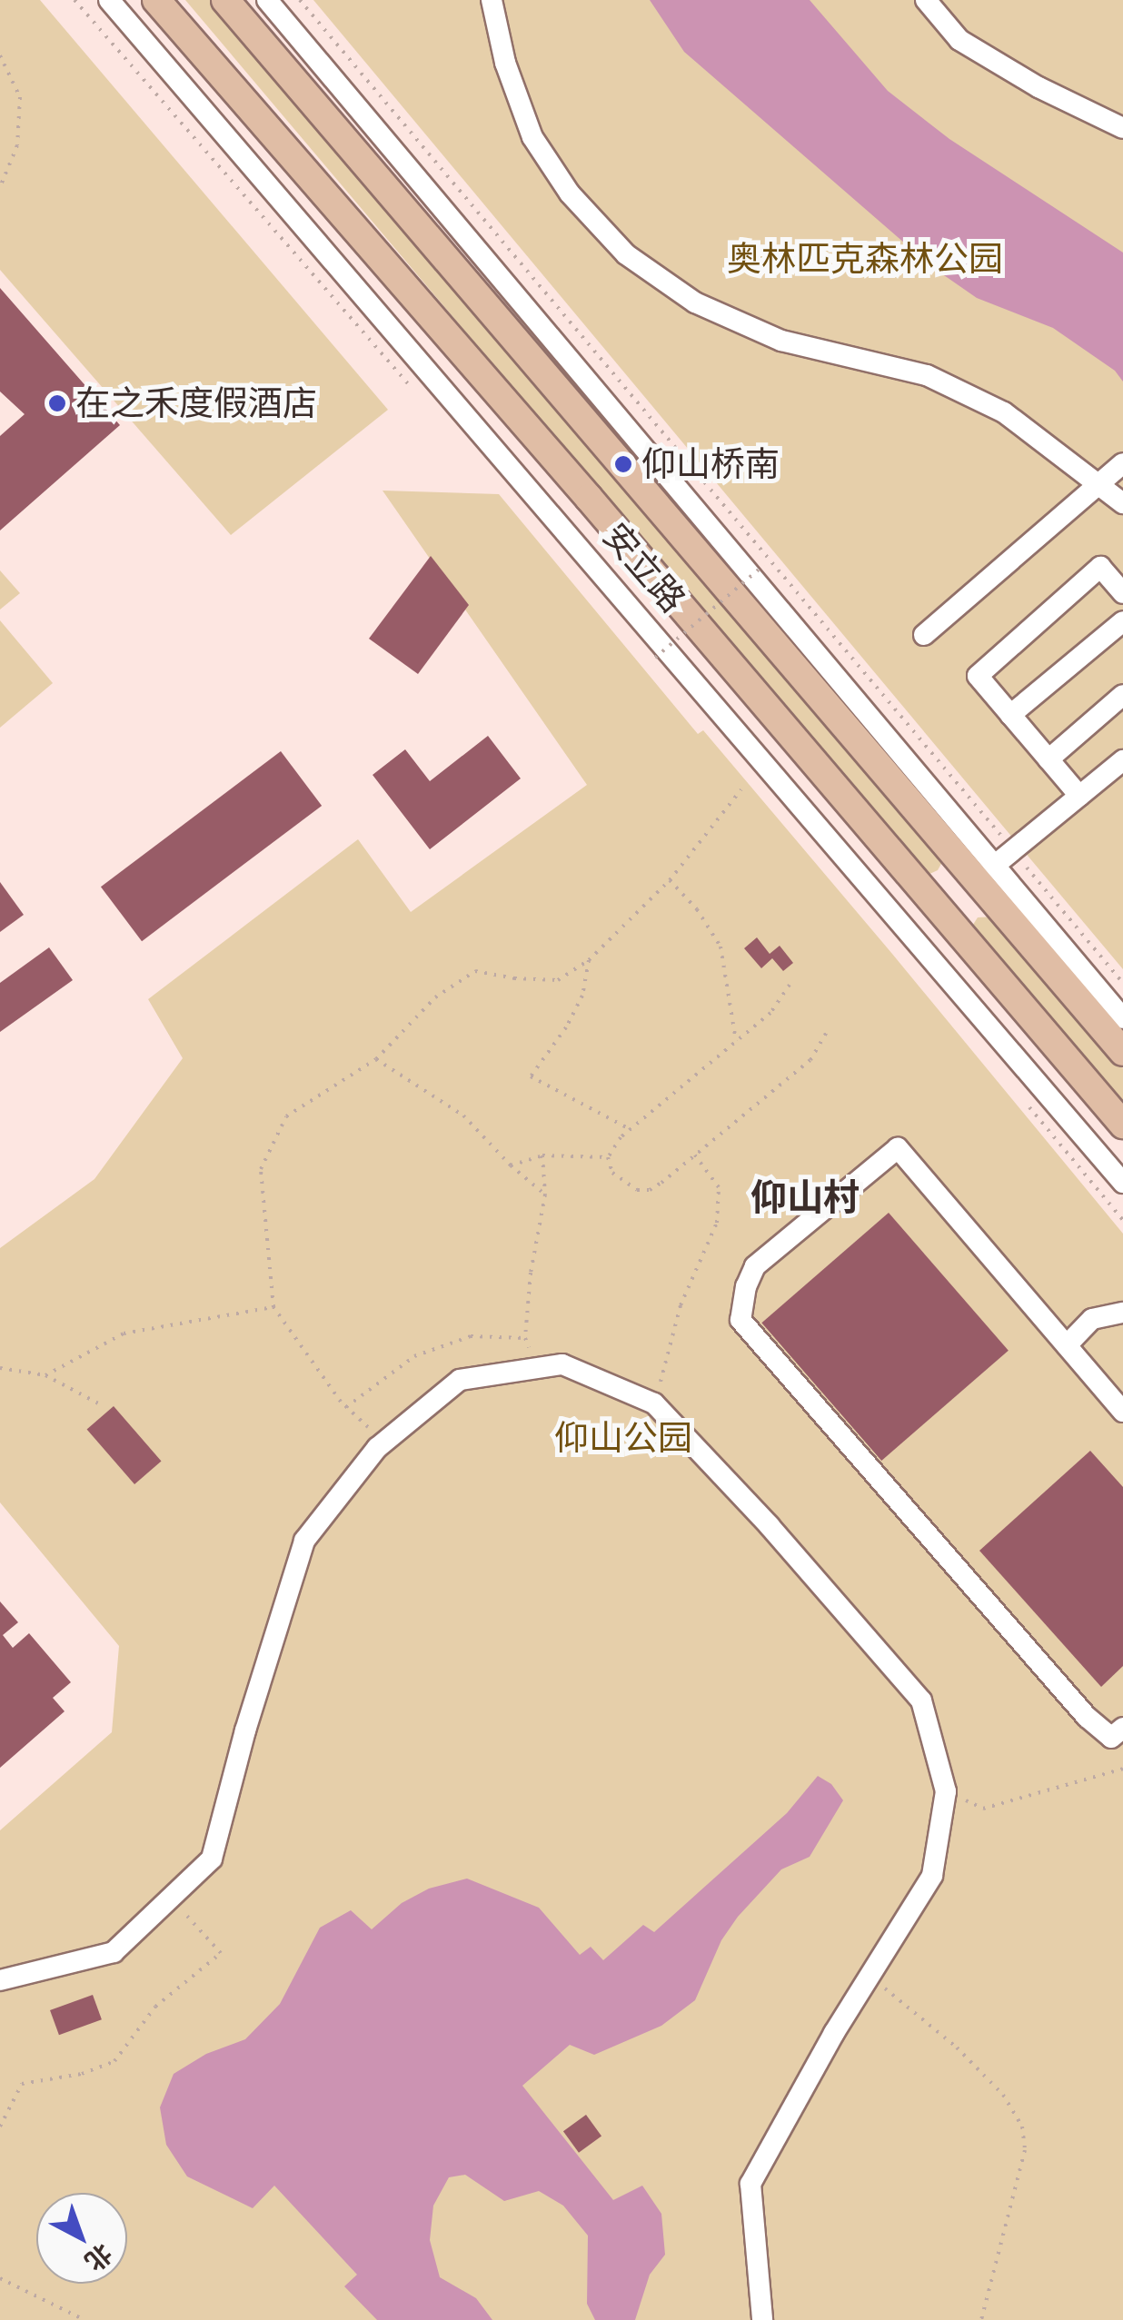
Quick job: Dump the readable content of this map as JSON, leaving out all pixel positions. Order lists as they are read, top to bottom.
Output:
{
  "streets": {
    "main road": ["安立路"]
  },
  "districts": ["仰山村"],
  "parks": ["奥林匹克森林公园", "仰山公园"],
  "places": ["在之禾度假酒店", "仰山桥南"],
  "north": "bottom right"
}
